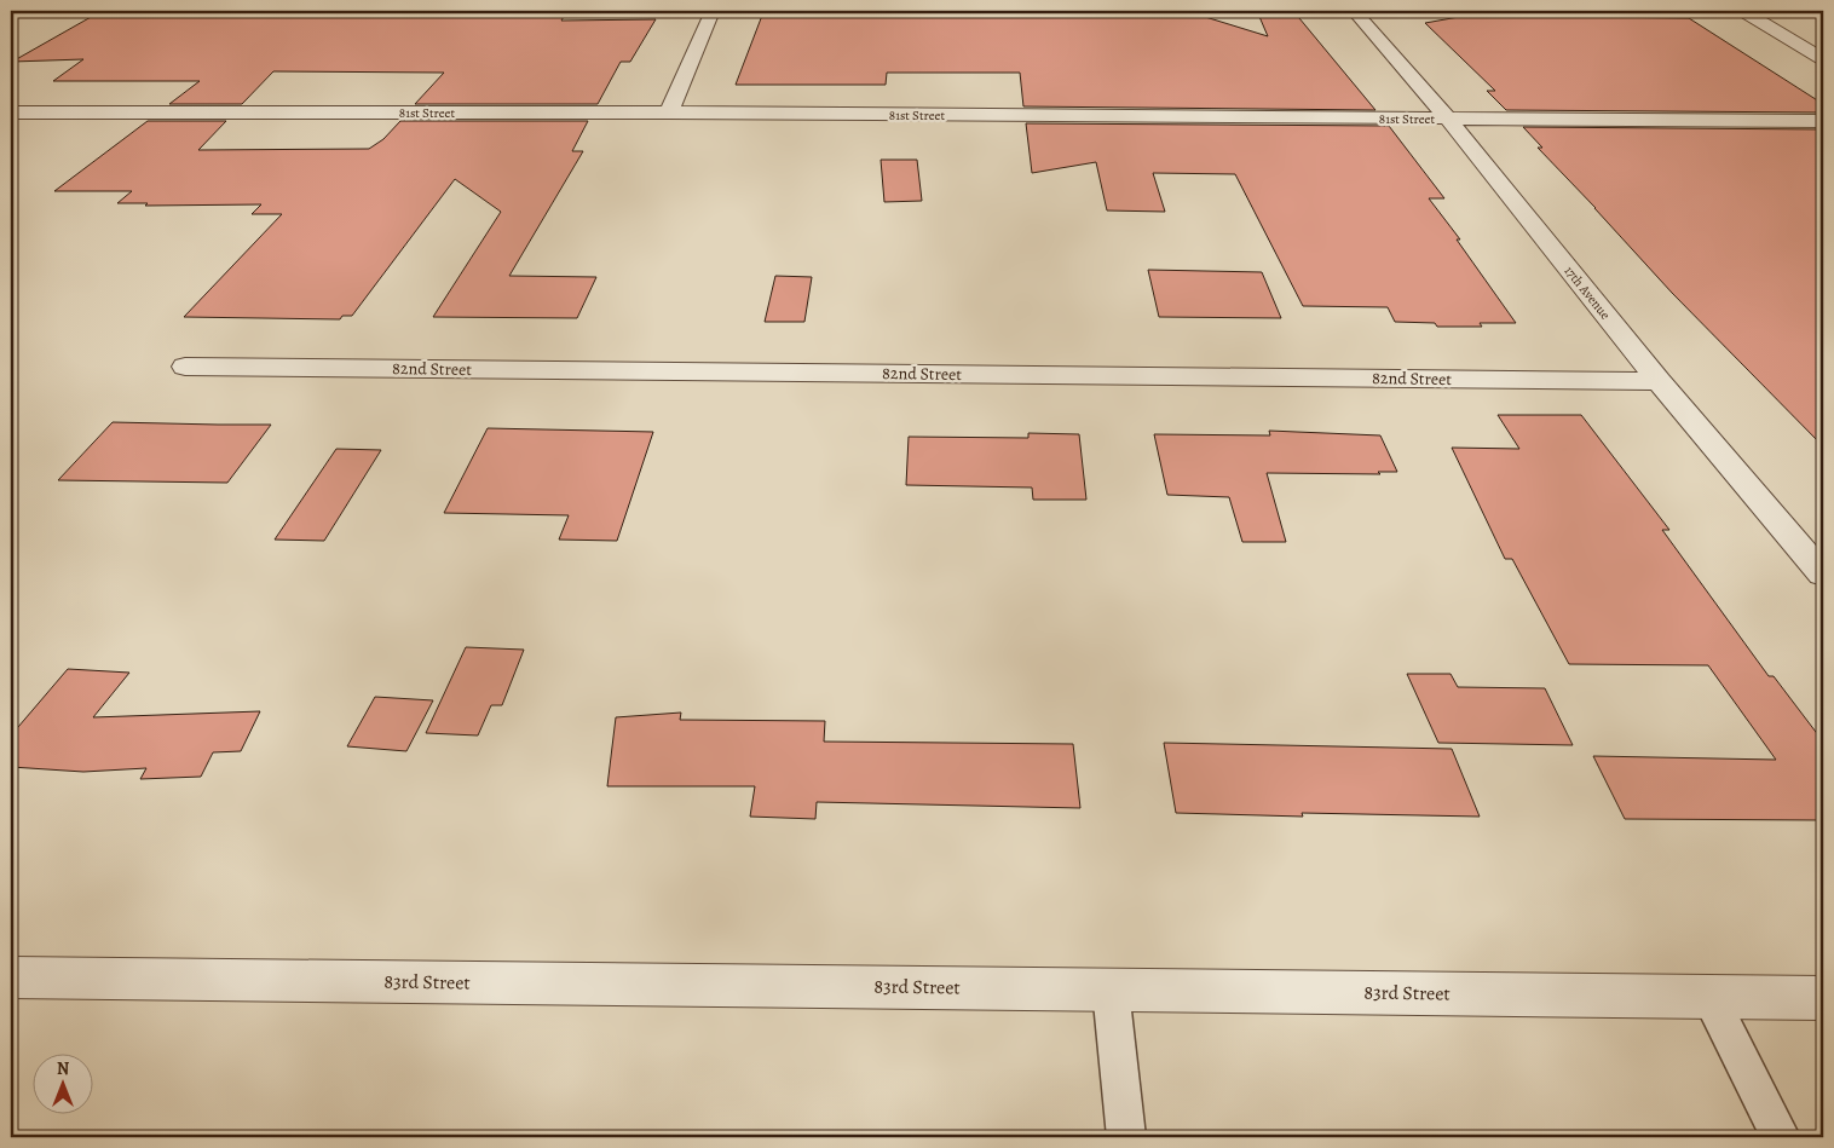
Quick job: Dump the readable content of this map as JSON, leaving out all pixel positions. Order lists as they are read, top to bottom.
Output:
{
  "streets": {
    "street": [
      "81st Street",
      "17th Avenue",
      "82nd Street",
      "83rd Street"
    ]
  },
  "crossings": [
    ["81st Street", "17th Avenue"],
    ["17th Avenue", "82nd Street"]
  ],
  "north": "top"
}
